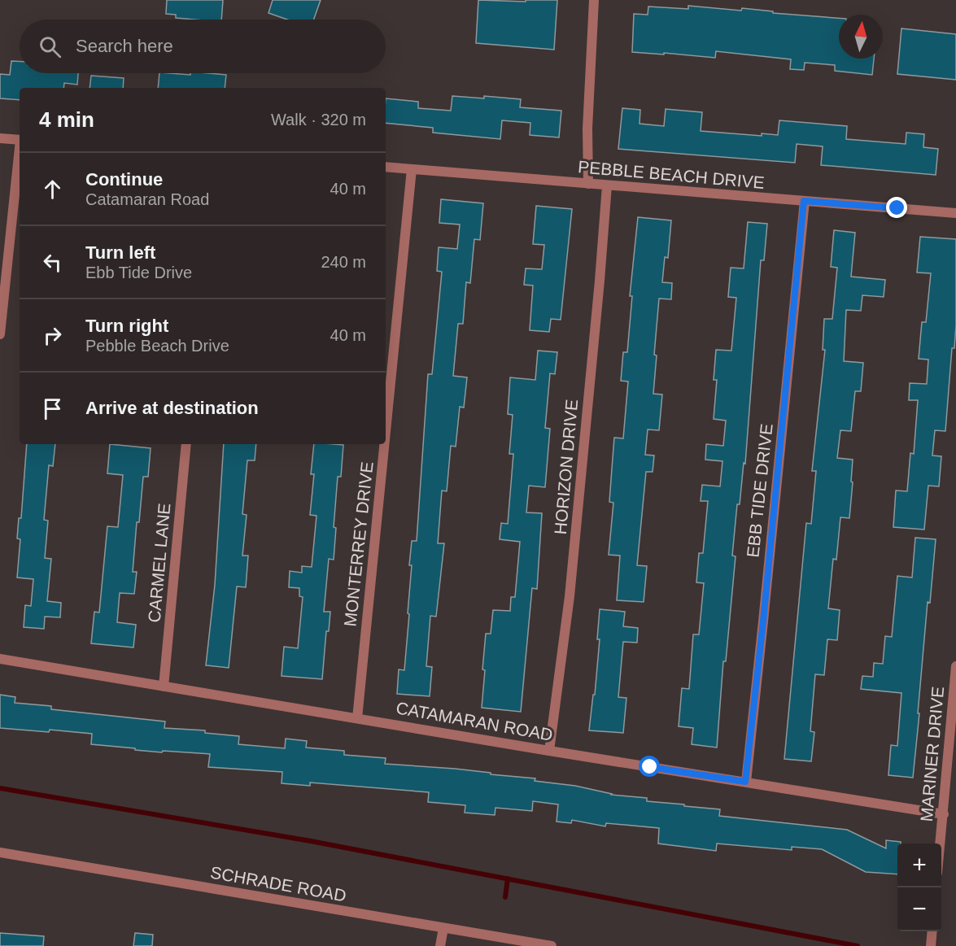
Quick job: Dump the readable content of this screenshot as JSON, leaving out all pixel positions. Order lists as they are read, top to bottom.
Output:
{
  "streets": {
    "street": [
      "PEBBLE BEACH DRIVE",
      "HORIZON DRIVE",
      "EBB TIDE DRIVE",
      "MONTERREY DRIVE",
      "CARMEL LANE",
      "CATAMARAN ROAD",
      "MARINER DRIVE",
      "SCHRADE ROAD"
    ]
  },
  "crossings": [
    ["PEBBLE BEACH DRIVE", "HORIZON DRIVE"],
    ["PEBBLE BEACH DRIVE", "EBB TIDE DRIVE"],
    ["PEBBLE BEACH DRIVE", "MONTERREY DRIVE"],
    ["HORIZON DRIVE", "CATAMARAN ROAD"],
    ["EBB TIDE DRIVE", "CATAMARAN ROAD"],
    ["MONTERREY DRIVE", "CATAMARAN ROAD"],
    ["CARMEL LANE", "CATAMARAN ROAD"],
    ["CATAMARAN ROAD", "MARINER DRIVE"]
  ],
  "north": "top",
  "page": {
    "search": "Search here",
    "heading": ["4 min", "Walk · 320 m"],
    "list": [
      ["Continue", "Catamaran Road", "40 m"],
      ["Turn left", "Ebb Tide Drive", "240 m"],
      ["Turn right", "Pebble Beach Drive", "40 m"],
      "Arrive at destination"
    ],
    "map_buttons": ["+", "−"]
  }
}
